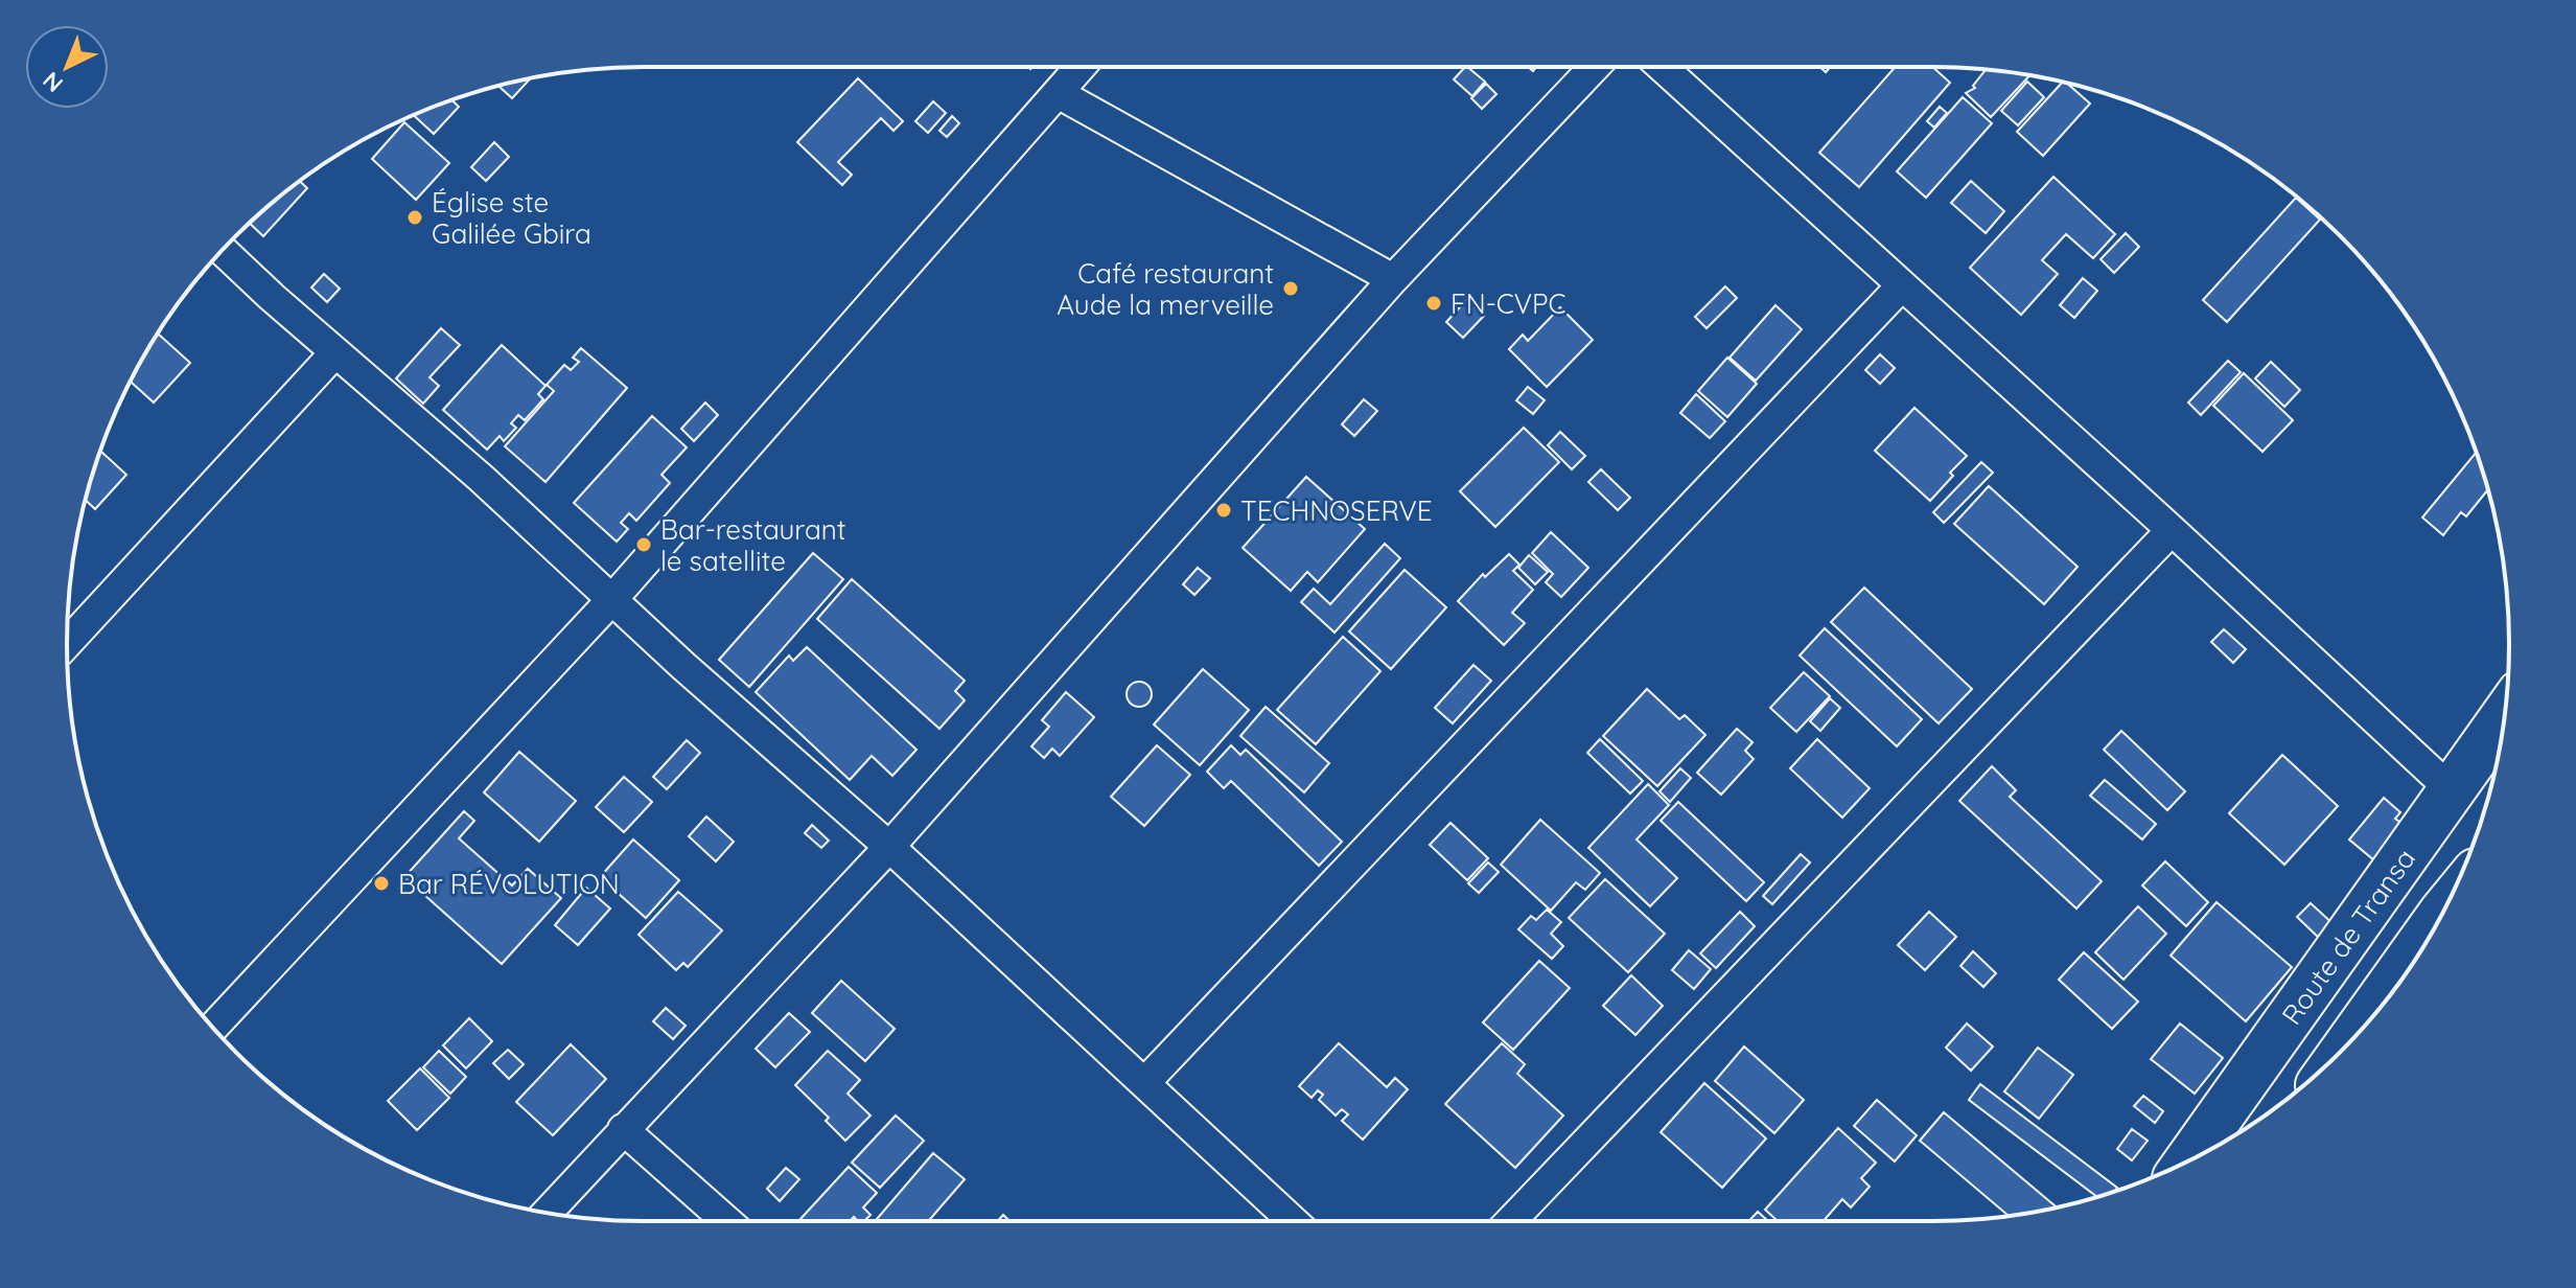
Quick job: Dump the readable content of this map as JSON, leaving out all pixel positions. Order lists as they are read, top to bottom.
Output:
{
  "streets": {
    "main road": ["Route de Transa"]
  },
  "places": [
    "Église ste Galilée Gbira",
    "Café restaurant Aude la merveille",
    "FN-CVPC",
    "TECHNOSERVE",
    "Bar-restaurant le satellite",
    "Bar RÉVOLUTION"
  ],
  "north": "bottom left"
}
